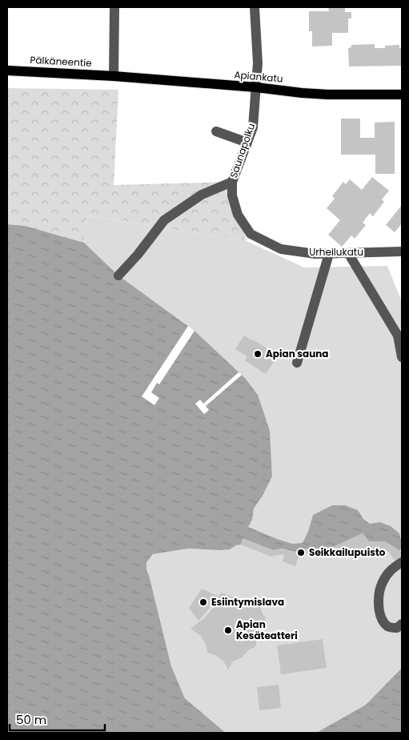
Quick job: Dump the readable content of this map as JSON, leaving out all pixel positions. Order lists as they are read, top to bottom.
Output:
{
  "streets": {
    "main road": ["Pälkäneentie", "Apiankatu"],
    "street": ["Saunapolku", "Urheilukatu"]
  },
  "crossings": [
    ["Pälkäneentie", "Apiankatu"],
    ["Apiankatu", "Saunapolku"],
    ["Saunapolku", "Urheilukatu"]
  ],
  "places": [
    "Apian sauna",
    "Seikkailupuisto",
    "Esiintymislava",
    "Apian Kesäteatteri"
  ],
  "scale_bar": "50 m"
}
